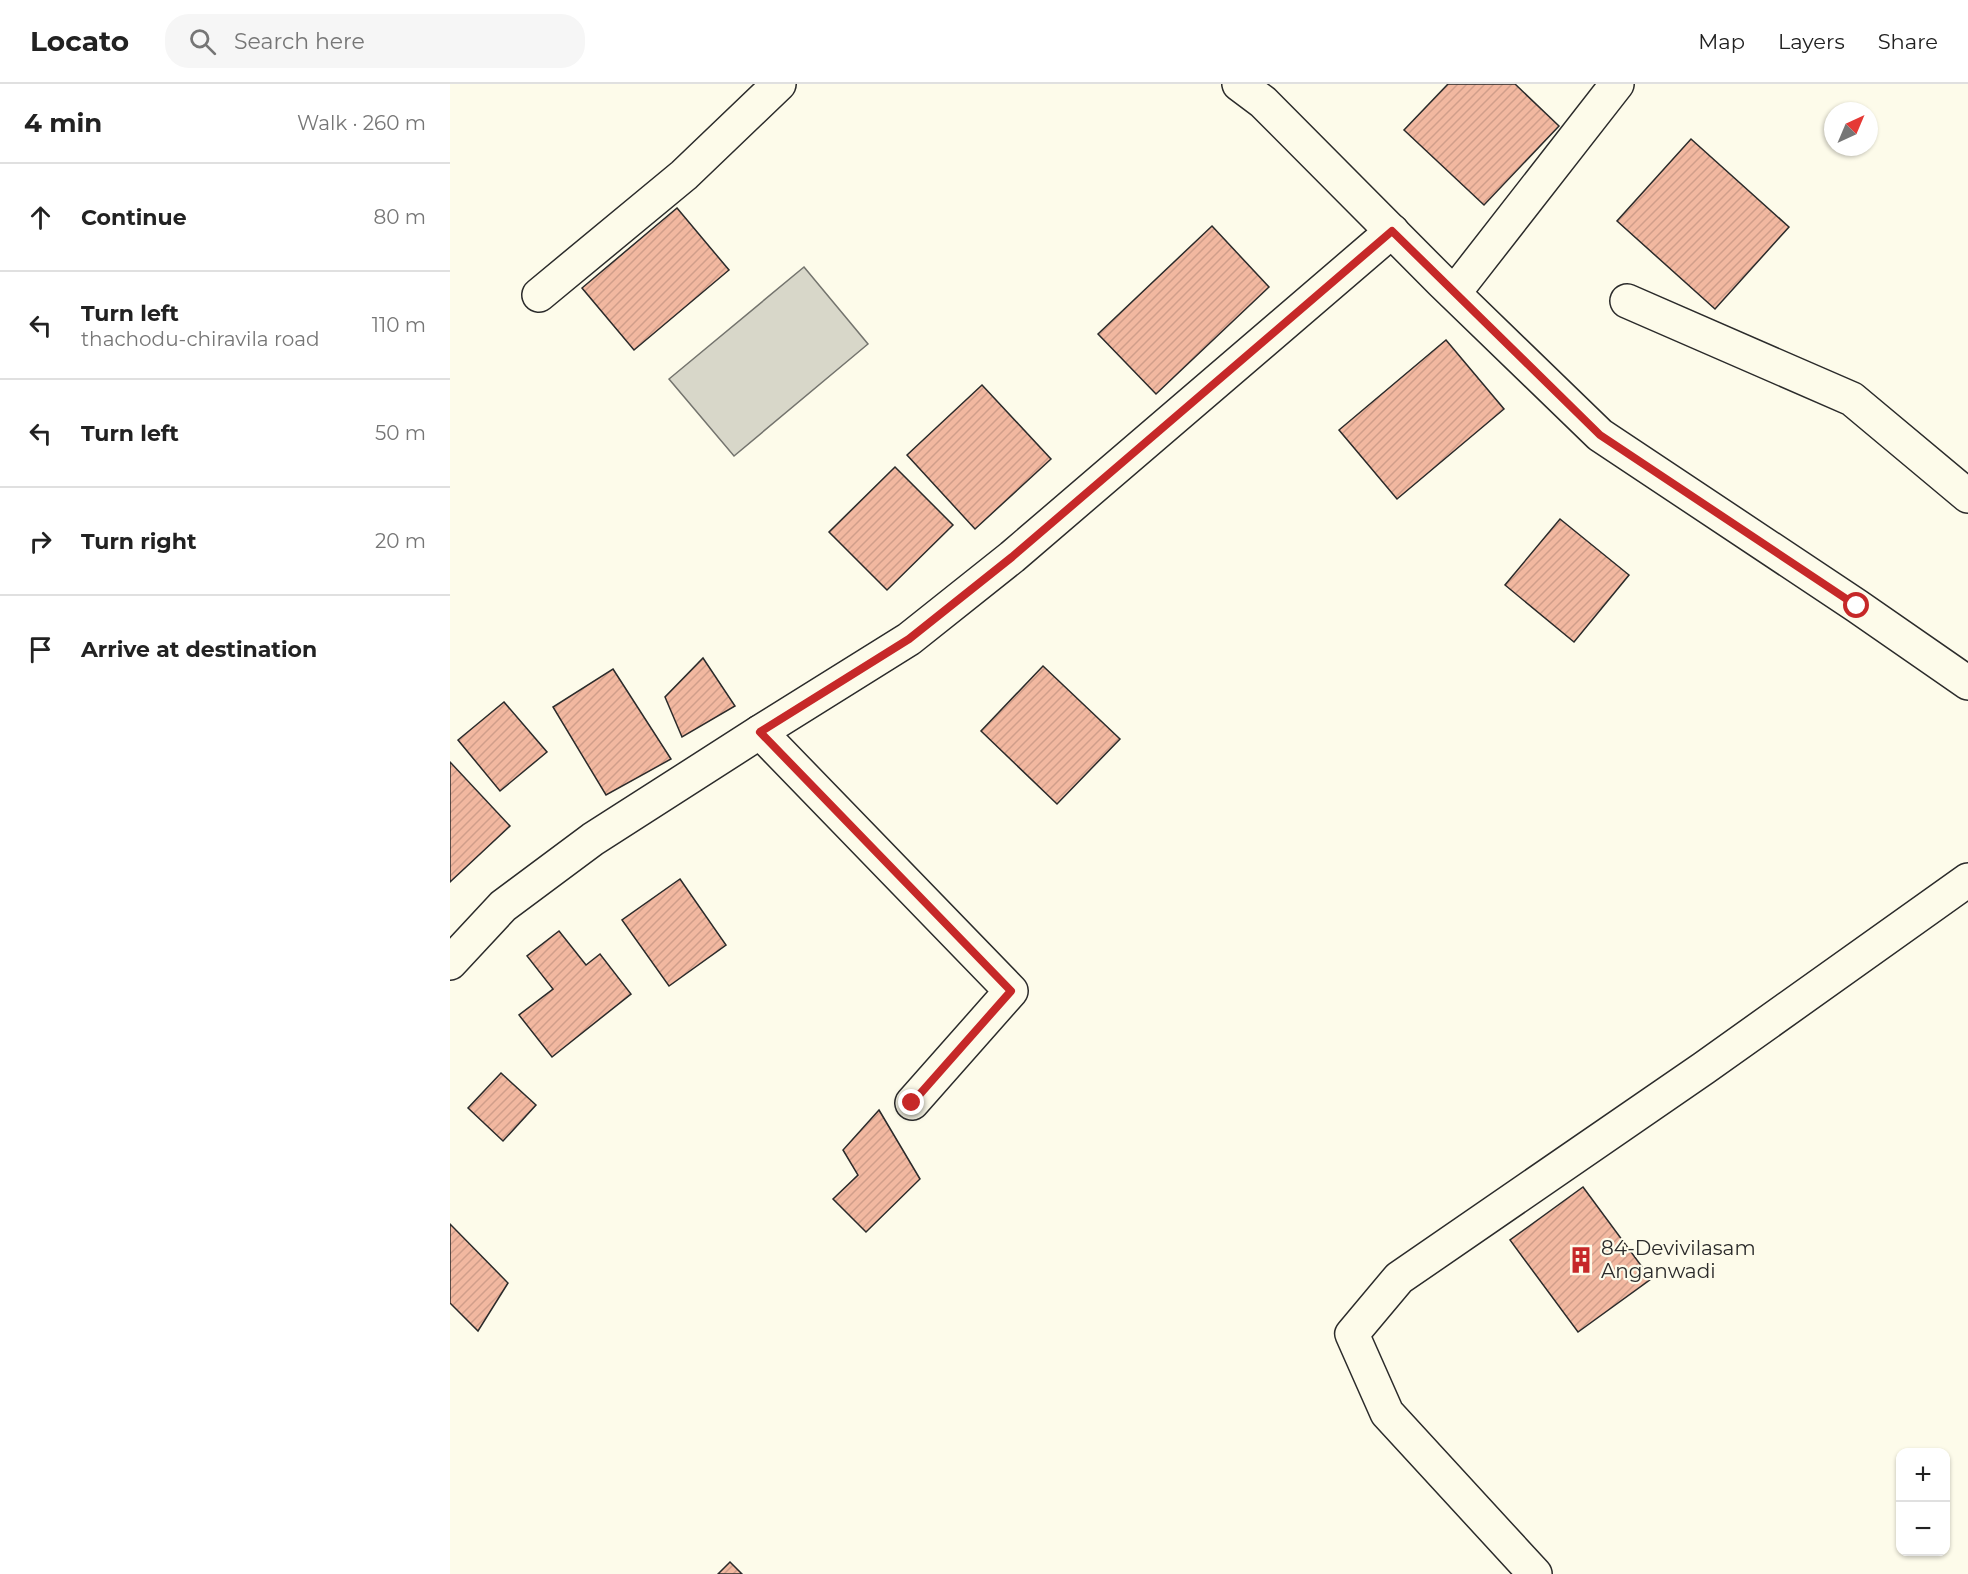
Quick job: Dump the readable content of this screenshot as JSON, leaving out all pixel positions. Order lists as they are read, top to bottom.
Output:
{
  "places": {
    "building": ["84-Devivilasam Anganwadi"]
  },
  "north": "top right",
  "page": {
    "header": "Locato",
    "search": "Search here",
    "nav": ["Map", "Layers", "Share"],
    "heading": ["4 min", "Walk · 260 m"],
    "list": [
      ["Continue", "80 m"],
      ["Turn left", "thachodu-chiravila road", "110 m"],
      ["Turn left", "50 m"],
      ["Turn right", "20 m"],
      "Arrive at destination"
    ],
    "map_buttons": ["+", "−"]
  }
}
